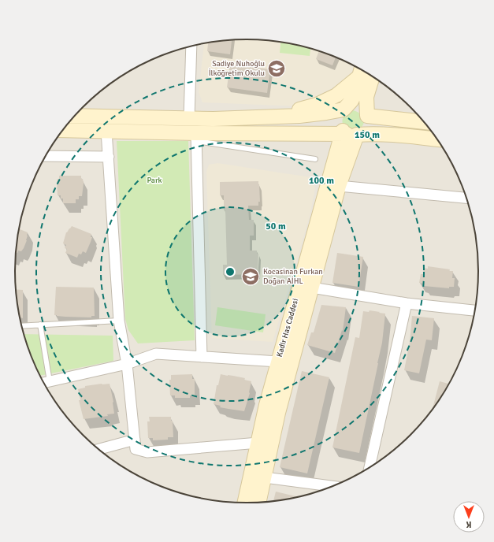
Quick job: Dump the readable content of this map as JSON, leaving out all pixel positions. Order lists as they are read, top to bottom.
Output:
{
  "streets": {
    "street": ["Kadir Has Caddesi"]
  },
  "parks": ["Park"],
  "places": {
    "school or university": ["Sadiye Nuhoğlu İlköğretim Okulu", "Kocasinan Furkan Doğan AİHL"]
  },
  "north": "bottom",
  "rings": ["150 m", "100 m", "50 m"]
}
